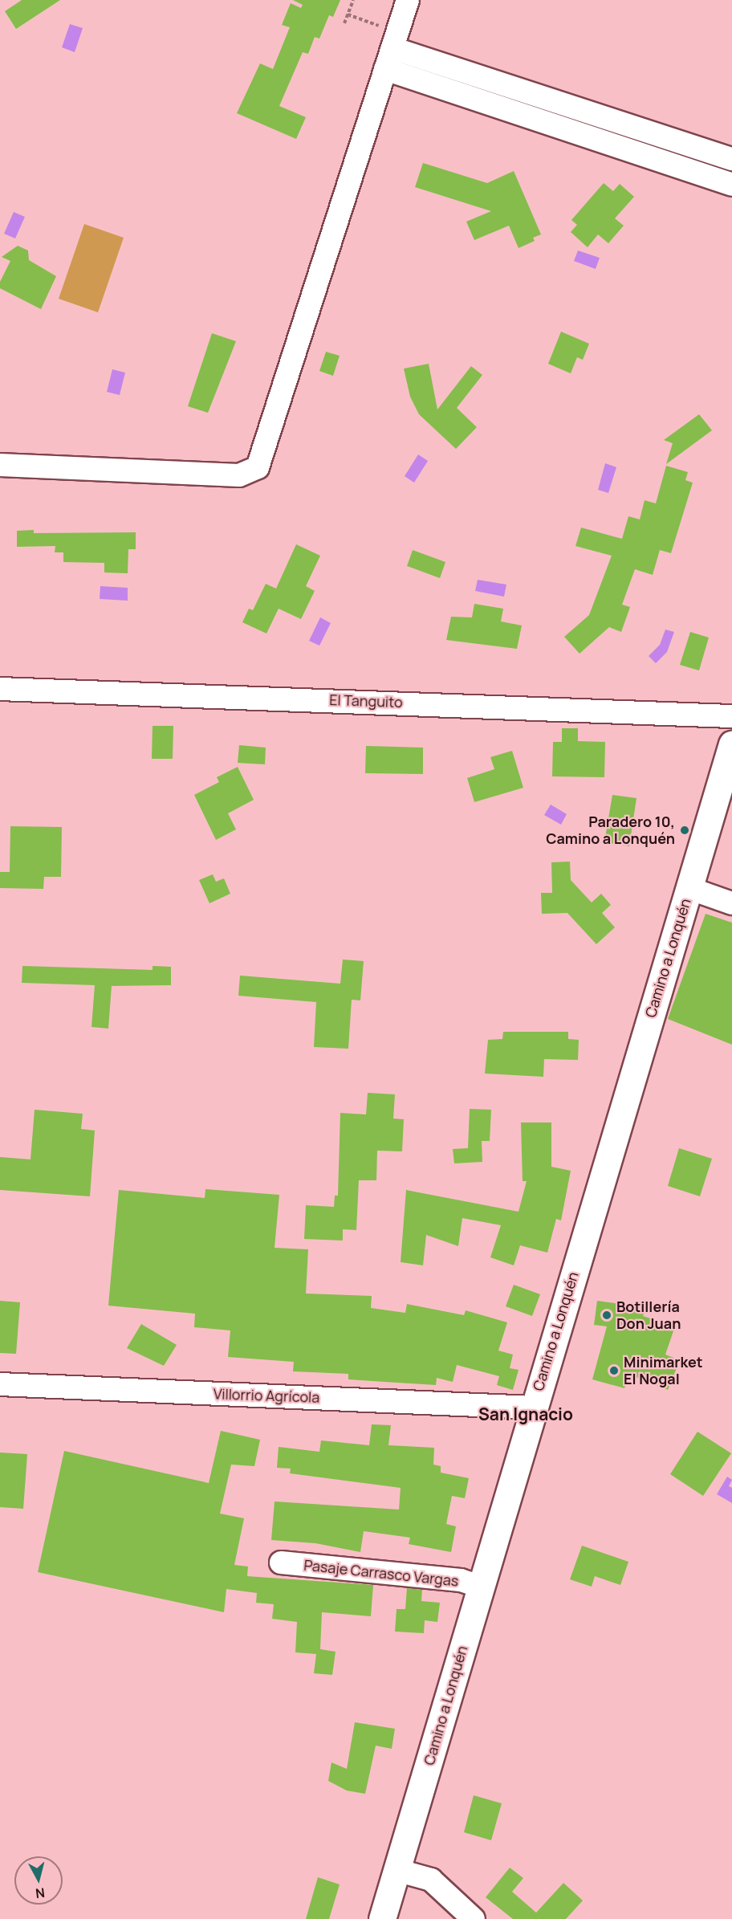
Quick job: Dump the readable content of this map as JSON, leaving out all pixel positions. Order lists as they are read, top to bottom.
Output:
{
  "streets": {
    "main road": ["Camino a Lonquén"],
    "street": ["El Tanguito", "Villorrio Agrícola", "Pasaje Carrasco Vargas"]
  },
  "crossings": [
    ["Camino a Lonquén", "Villorrio Agrícola"],
    ["Camino a Lonquén", "Pasaje Carrasco Vargas"]
  ],
  "districts": ["San Ignacio"],
  "places": ["Paradero 10, Camino a Lonquén", "Botillería Don Juan", "Minimarket El Nogal"],
  "north": "bottom"
}
